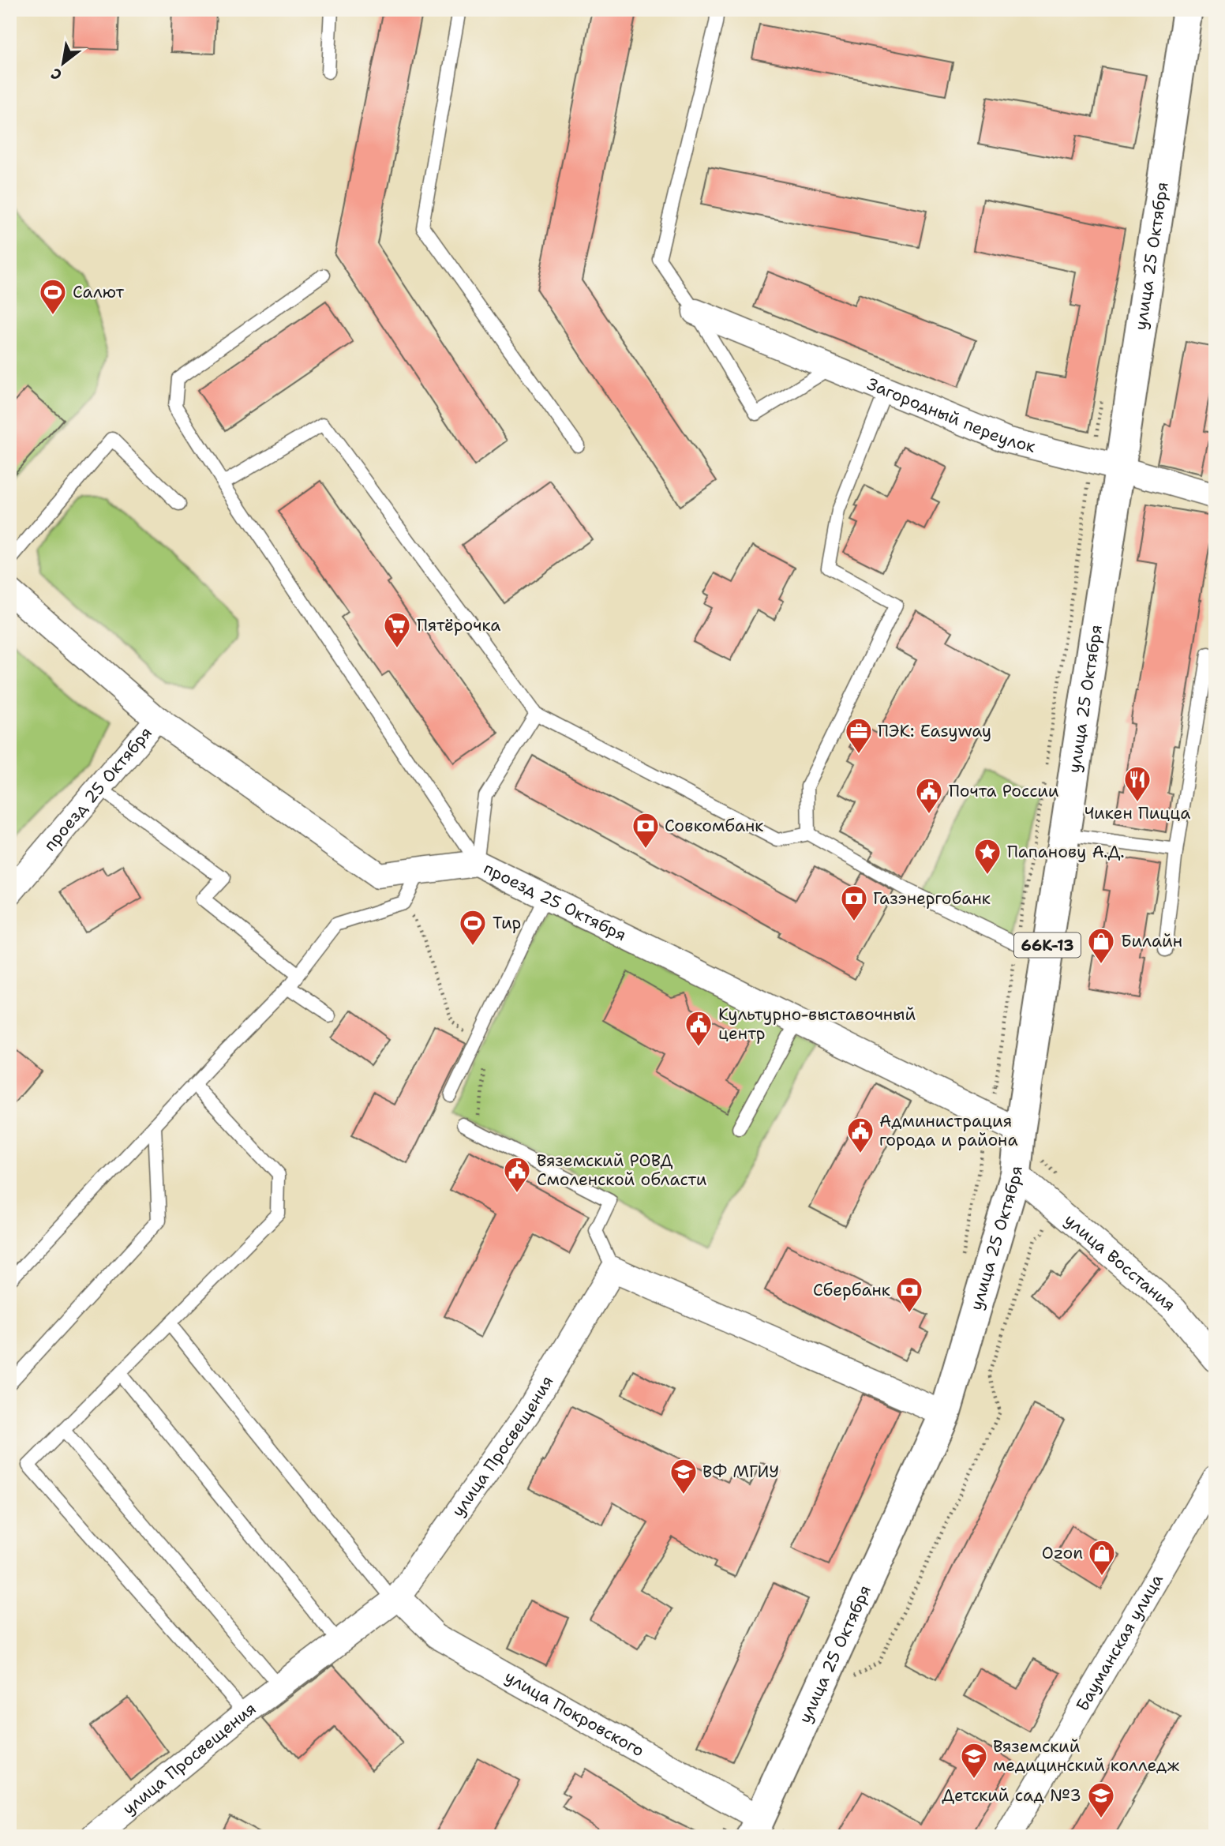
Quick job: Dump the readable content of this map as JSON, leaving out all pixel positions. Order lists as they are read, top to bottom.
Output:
{
  "streets": {
    "main road": ["улица 25 Октября", "66К-13"],
    "street": [
      "Загородный переулок",
      "проезд 25 Октября",
      "улица Восстания",
      "улица Просвещения",
      "Бауманская улица",
      "улица Покровского"
    ]
  },
  "crossings": [
    ["улица 25 Октября", "Загородный переулок"],
    ["улица 25 Октября", "проезд 25 Октября"],
    ["улица 25 Октября", "улица Восстания"],
    ["улица 25 Октября", "улица Покровского"],
    ["улица Просвещения", "улица Покровского"]
  ],
  "places": {
    "sports": ["Салют", "Тир"],
    "supermarket": ["Пятёрочка"],
    "office": ["ПЭК: Easyway"],
    "restaurant": ["Чикен Пицца"],
    "public building": [
      "Почта России",
      "Культурно-выставочный центр",
      "Администрация города и района",
      "Вяземский РОВД Смоленской области"
    ],
    "bank": ["Совкомбанк", "Газэнергобанк", "Сбербанк"],
    "place": ["Папанову А.Д."],
    "shop": ["Билайн", "Ozon"],
    "school or university": ["ВФ МГИУ", "Вяземский медицинский колледж", "Детский сад №3"]
  },
  "north": "bottom left"
}
